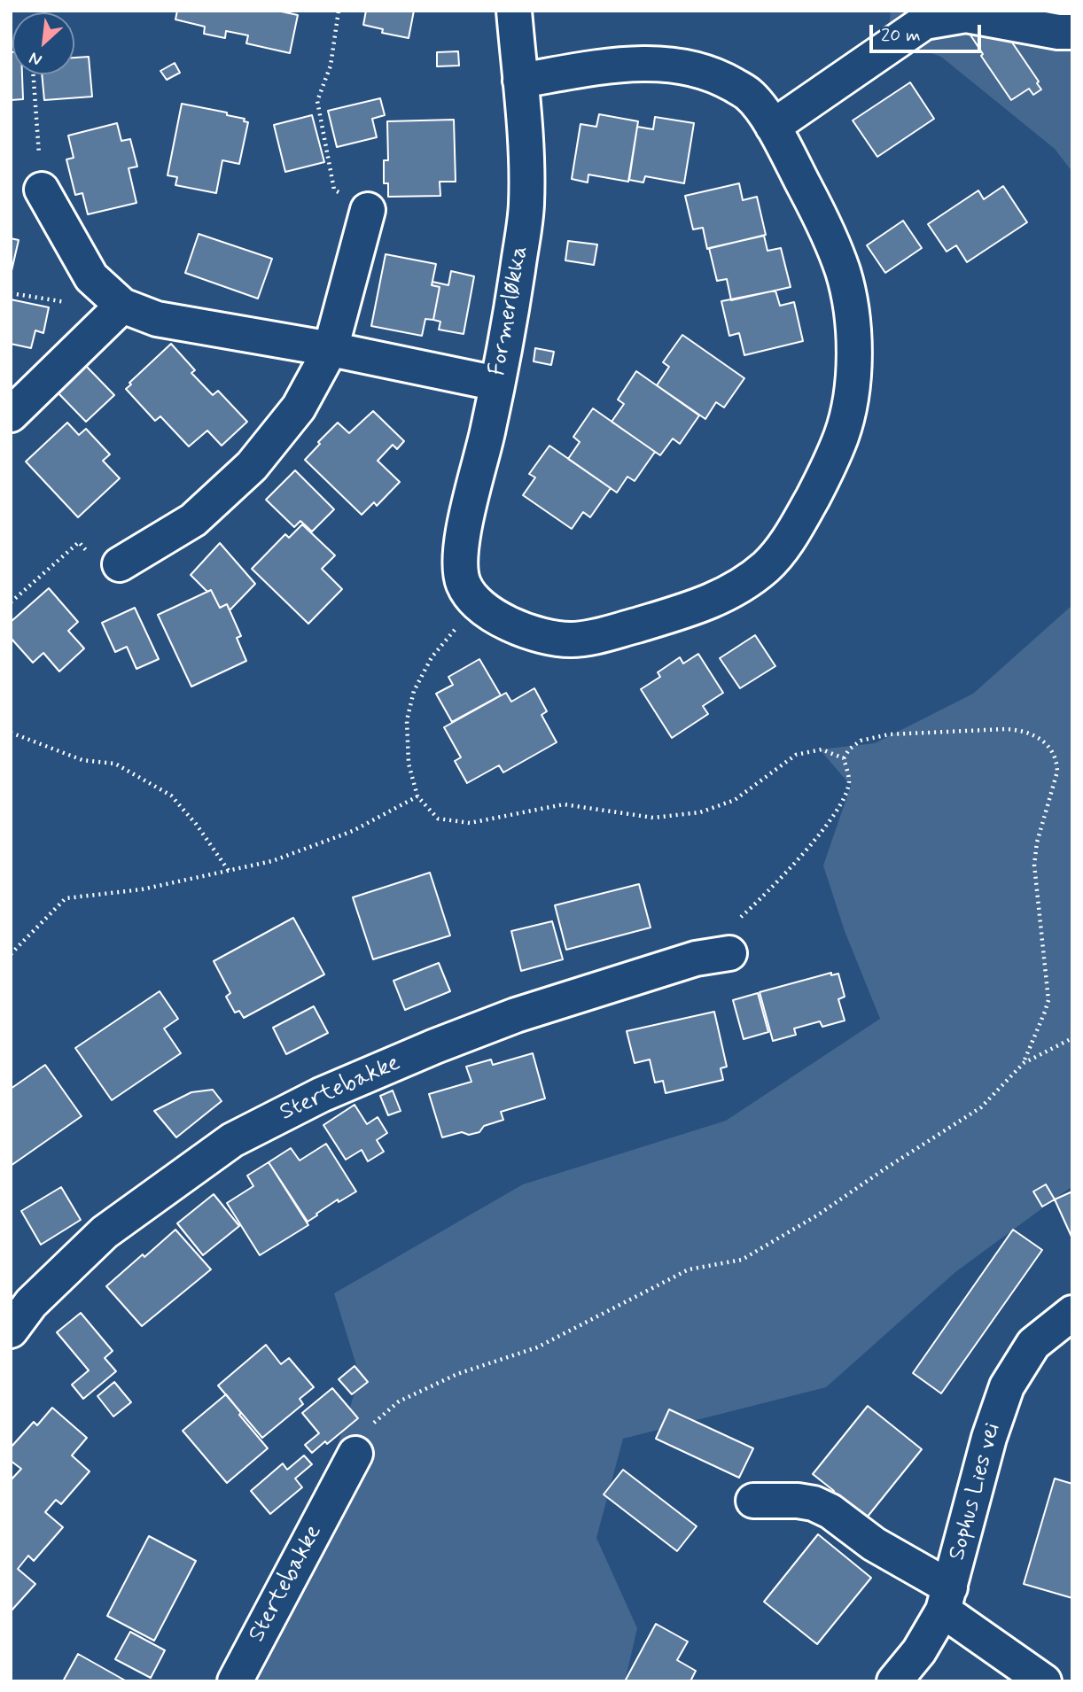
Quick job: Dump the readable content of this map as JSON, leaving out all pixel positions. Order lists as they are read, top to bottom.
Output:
{
  "streets": {
    "street": ["Formerløkka", "Stertebakke", "Sophus Lies vei"]
  },
  "scale_bar": "20 m",
  "north": "bottom left"
}
